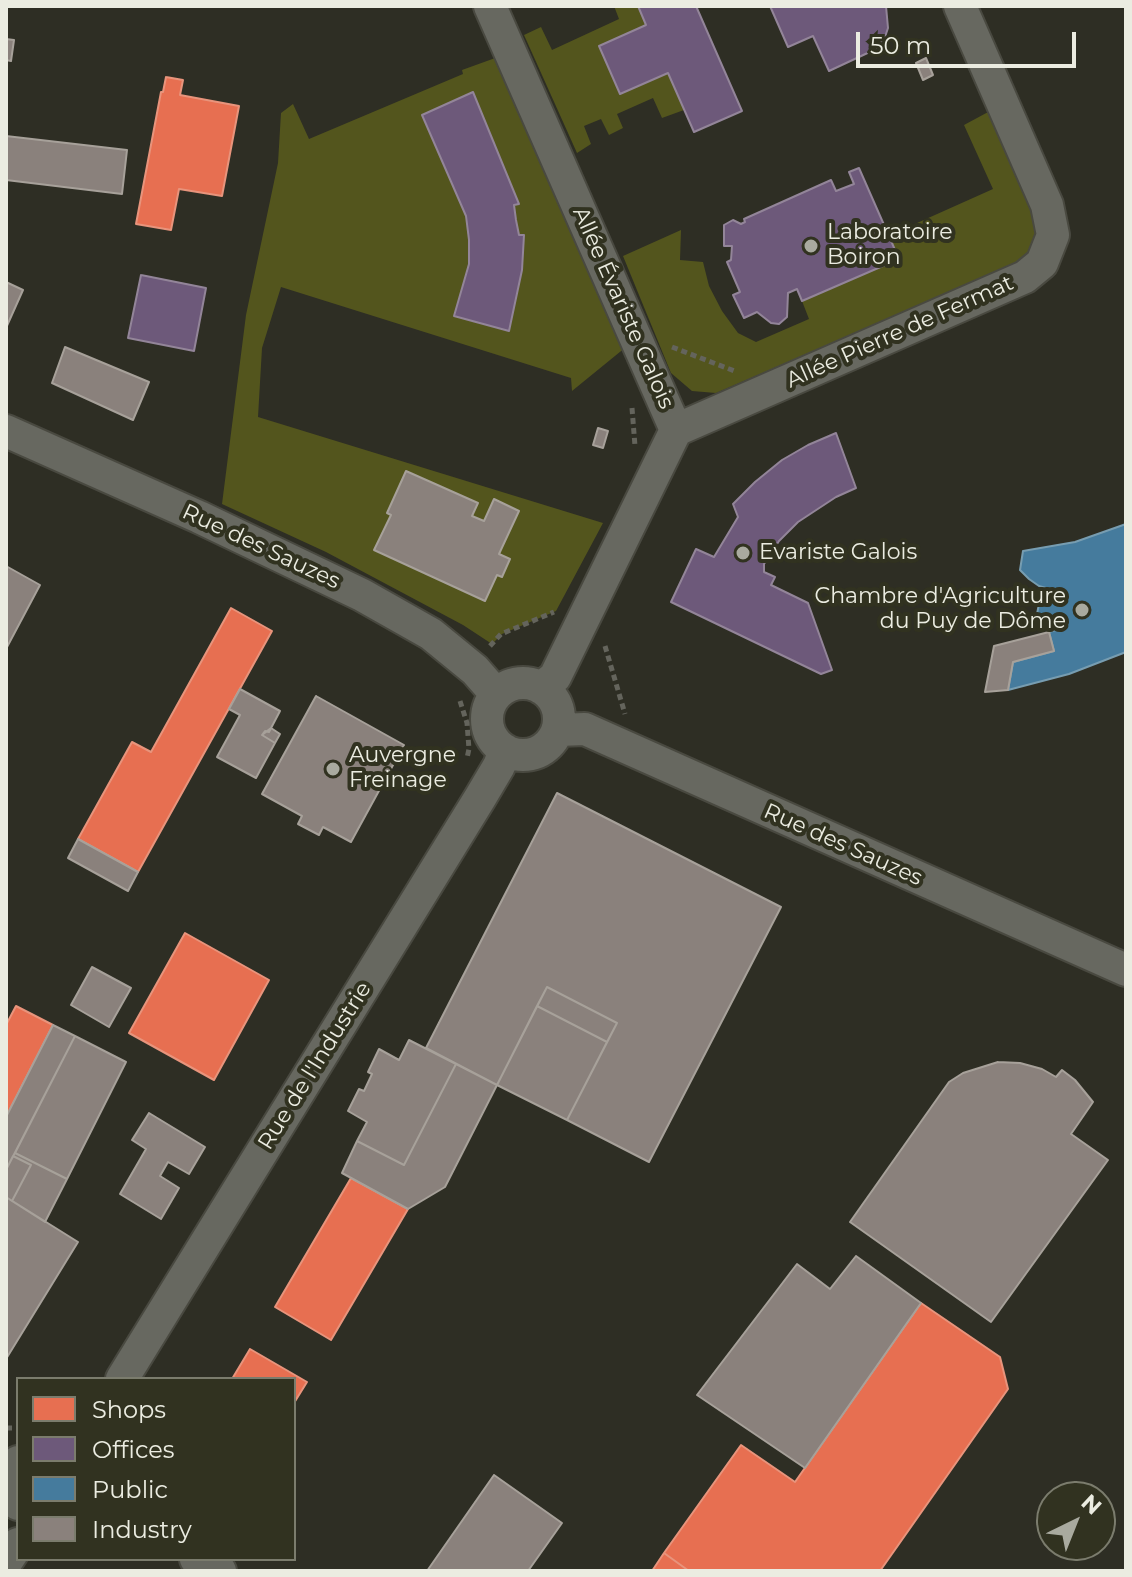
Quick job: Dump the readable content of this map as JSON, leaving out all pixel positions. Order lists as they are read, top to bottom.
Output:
{
  "streets": {
    "street": [
      "Allée Évariste Galois",
      "Allée Pierre de Fermat",
      "Rue des Sauzes",
      "Rue de l'Industrie"
    ]
  },
  "crossings": [
    ["Allée Évariste Galois", "Allée Pierre de Fermat"],
    ["Allée Évariste Galois", "Rue des Sauzes"],
    ["Allée Évariste Galois", "Rue de l'Industrie"],
    ["Rue des Sauzes", "Rue de l'Industrie"]
  ],
  "places": [
    "Laboratoire Boiron",
    "Evariste Galois",
    "Chambre d'Agriculture du Puy de Dôme",
    "Auvergne Freinage"
  ],
  "legend": [
    "Shops",
    "Offices",
    "Public",
    "Industry"
  ],
  "scale_bar": "50 m",
  "north": "top right"
}
